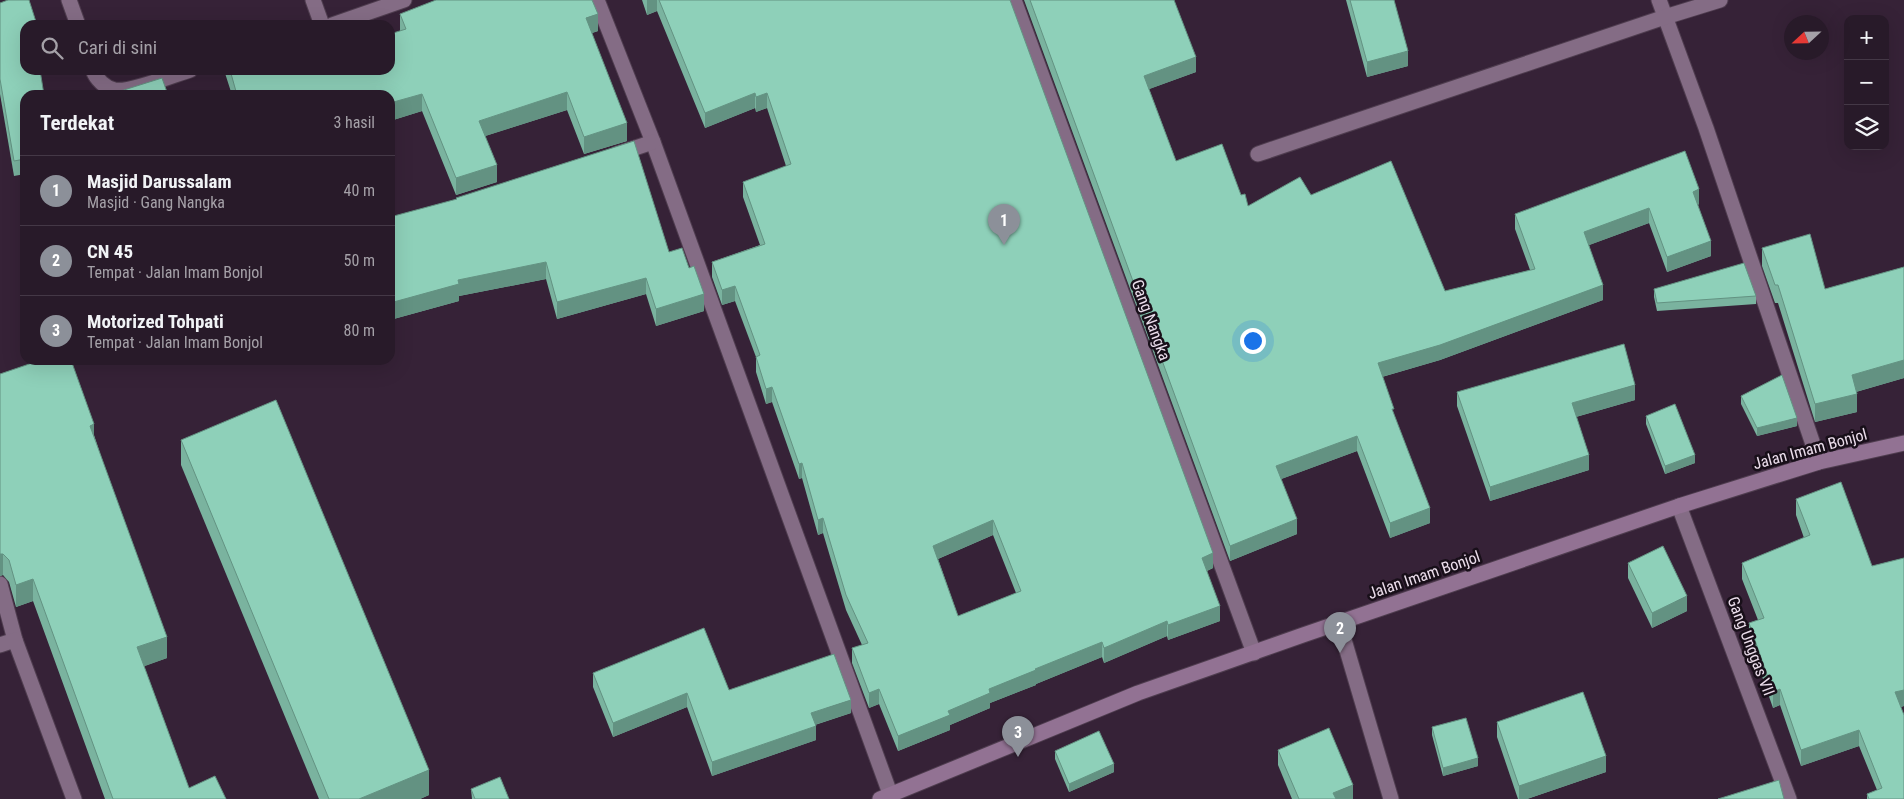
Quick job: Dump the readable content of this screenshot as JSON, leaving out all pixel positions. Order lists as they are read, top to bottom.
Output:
{
  "streets": {
    "main road": ["Jalan Imam Bonjol"],
    "street": ["Gang Nangka", "Gang Unggas VII"]
  },
  "crossings": [
    ["Gang Nangka", "Jalan Imam Bonjol"],
    ["Jalan Imam Bonjol", "Gang Unggas VII"]
  ],
  "north": "left",
  "page": {
    "map_buttons": ["+", "−"],
    "search": "Cari di sini",
    "heading": ["Terdekat", "3 hasil"],
    "list": [
      {
        "mark": "1",
        "name": "Masjid Darussalam",
        "note": "Masjid · Gang Nangka",
        "value": "40 m"
      },
      {
        "mark": "2",
        "name": "CN 45",
        "note": "Tempat · Jalan Imam Bonjol",
        "value": "50 m"
      },
      {
        "mark": "3",
        "name": "Motorized Tohpati",
        "note": "Tempat · Jalan Imam Bonjol",
        "value": "80 m"
      }
    ],
    "pins": ["1", "2", "3"]
  }
}
